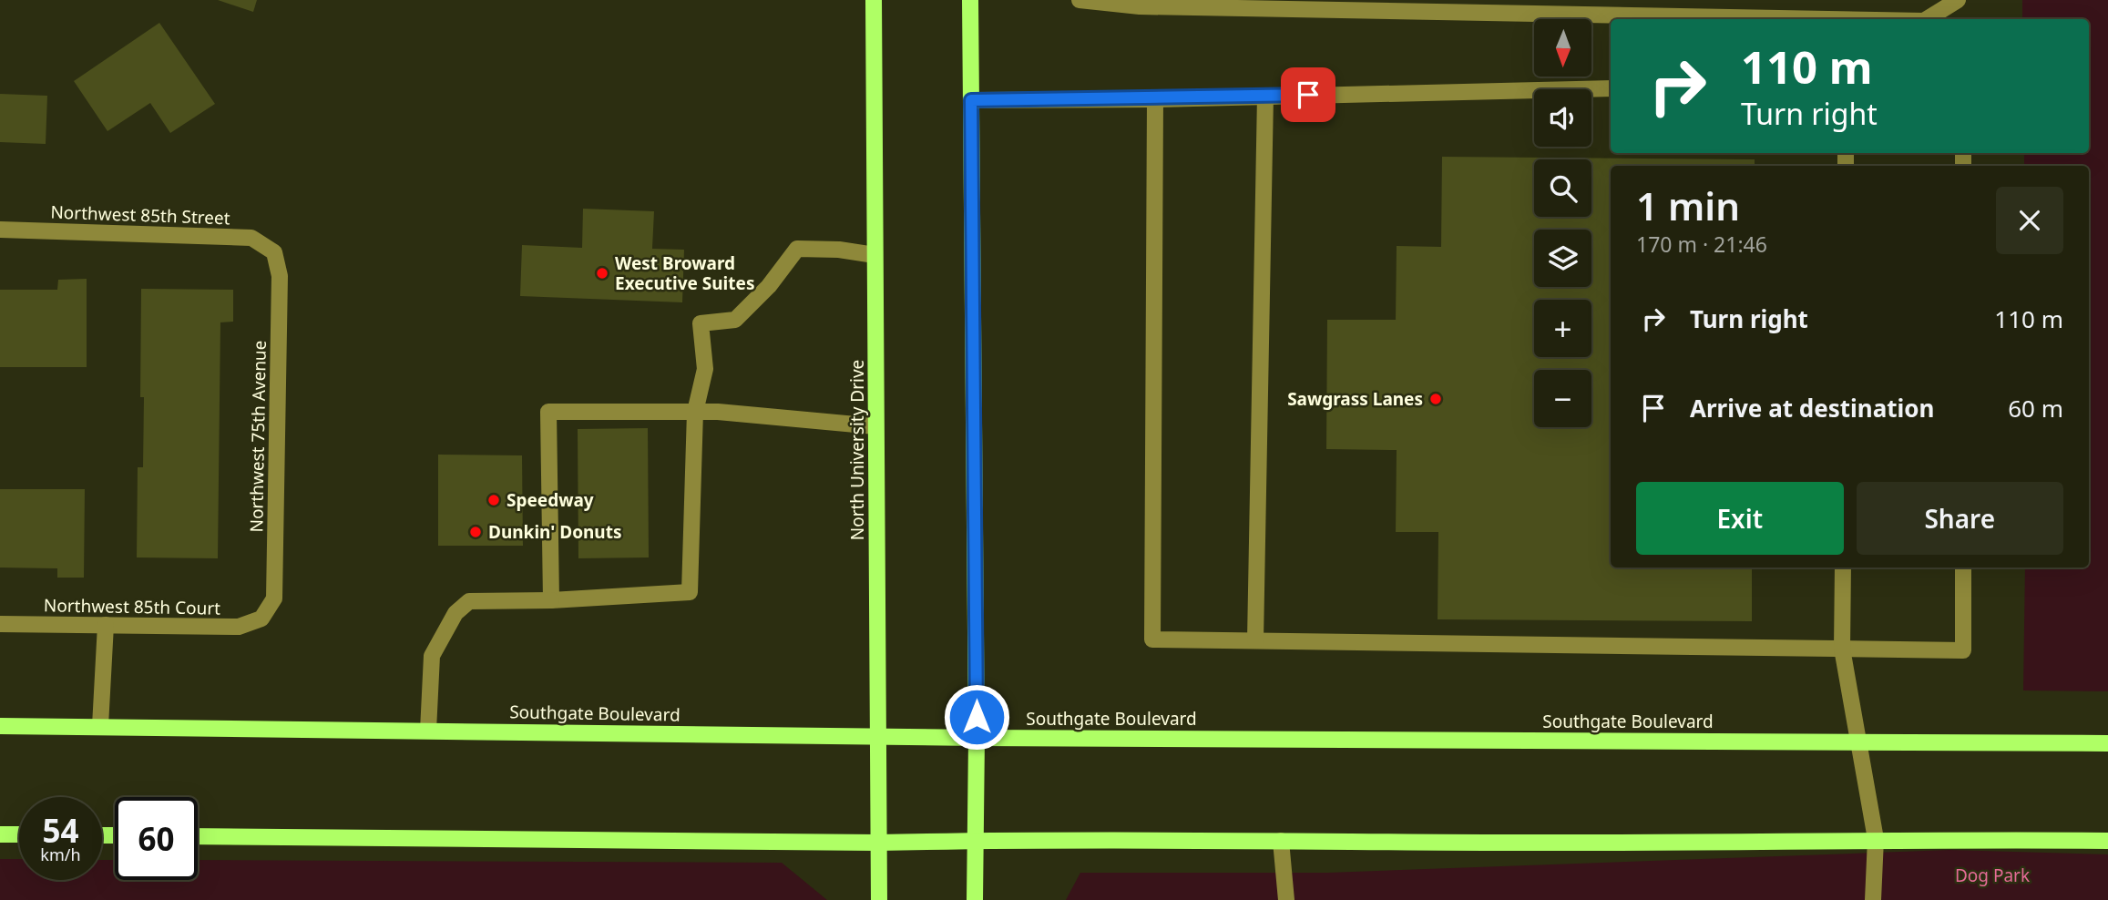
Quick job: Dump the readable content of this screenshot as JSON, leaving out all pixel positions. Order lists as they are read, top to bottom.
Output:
{
  "streets": {
    "main road": ["North University Drive", "Southgate Boulevard"],
    "lane": ["Northwest 85th Street", "Northwest 75th Avenue", "Northwest 85th Court"]
  },
  "crossings": [
    ["Northwest 85th Street", "Northwest 75th Avenue"],
    ["Northwest 75th Avenue", "Northwest 85th Court"],
    ["North University Drive", "Southgate Boulevard"]
  ],
  "parks": ["Dog Park"],
  "places": [
    "West Broward Executive Suites",
    "Sawgrass Lanes",
    "Speedway",
    "Dunkin' Donuts"
  ],
  "north": "bottom",
  "page": {
    "map_buttons": ["+", "−"],
    "turn": ["110 m", "Turn right"],
    "heading": ["1 min", "170 m · 21:46"],
    "list": [
      {
        "name": "Turn right",
        "value": "110 m"
      },
      {
        "name": "Arrive at destination",
        "value": "60 m"
      }
    ],
    "buttons": ["Exit", "Share"],
    "speed": "54 km/h",
    "limit": "60"
  }
}
